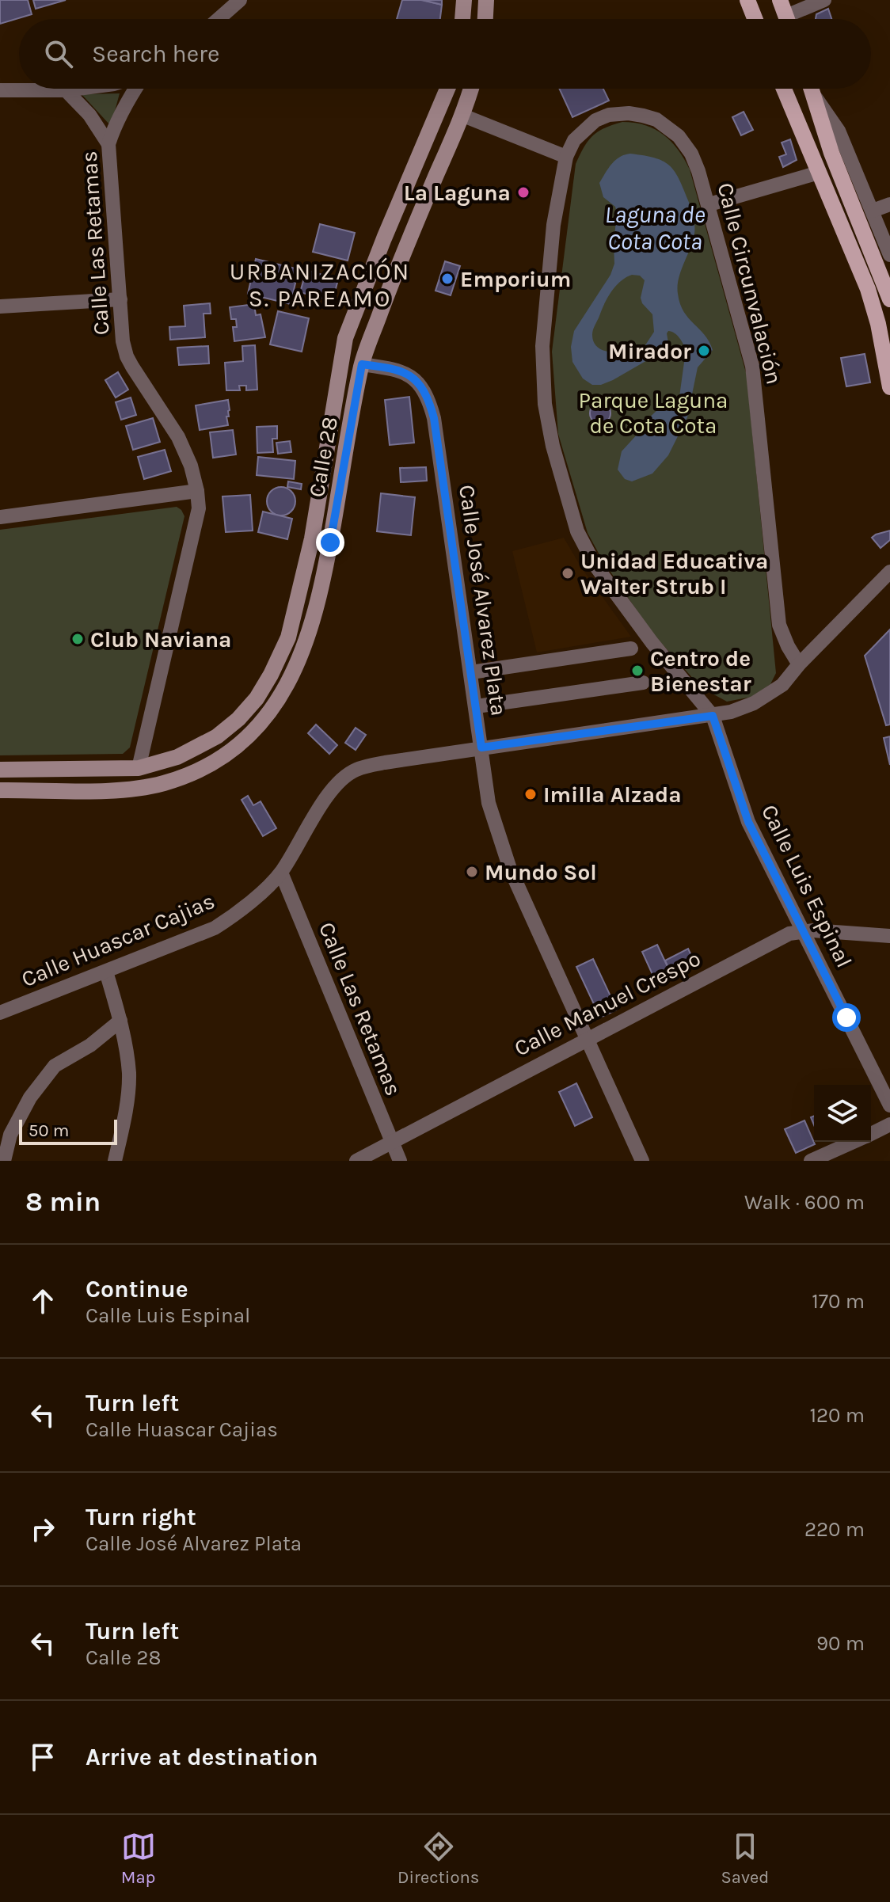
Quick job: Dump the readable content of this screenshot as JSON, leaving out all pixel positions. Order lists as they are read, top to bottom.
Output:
{
  "streets": {
    "main road": ["Calle 28"],
    "street": [
      "Calle Las Retamas",
      "Calle Circunvalación",
      "Calle José Alvarez Plata",
      "Calle Luis Espinal",
      "Calle Huascar Cajias",
      "Calle Manuel Crespo"
    ]
  },
  "crossings": [
    ["Calle Las Retamas", "Calle 28"],
    ["Calle Las Retamas", "Calle Huascar Cajias"],
    ["Calle Las Retamas", "Calle Manuel Crespo"],
    ["Calle Circunvalación", "Calle Luis Espinal"],
    ["Calle Circunvalación", "Calle Huascar Cajias"],
    ["Calle 28", "Calle José Alvarez Plata"],
    ["Calle José Alvarez Plata", "Calle Huascar Cajias"],
    ["Calle José Alvarez Plata", "Calle Manuel Crespo"],
    ["Calle Luis Espinal", "Calle Huascar Cajias"],
    ["Calle Luis Espinal", "Calle Manuel Crespo"]
  ],
  "districts": ["URBANIZACIÓN S. PAREAMO"],
  "water": ["Laguna de Cota Cota"],
  "parks": ["Parque Laguna de Cota Cota"],
  "places": [
    "La Laguna",
    "Emporium",
    "Mirador",
    "Unidad Educativa Walter Strub I",
    "Club Naviana",
    "Centro de Bienestar",
    "Imilla Alzada",
    "Mundo Sol"
  ],
  "scale_bar": "50 m",
  "page": {
    "search": "Search here",
    "scale": "50 m",
    "heading": ["8 min", "Walk · 600 m"],
    "list": [
      ["Continue", "Calle Luis Espinal", "170 m"],
      ["Turn left", "Calle Huascar Cajias", "120 m"],
      ["Turn right", "Calle José Alvarez Plata", "220 m"],
      ["Turn left", "Calle 28", "90 m"],
      "Arrive at destination"
    ],
    "nav": ["Map", "Directions", "Saved"]
  }
}
